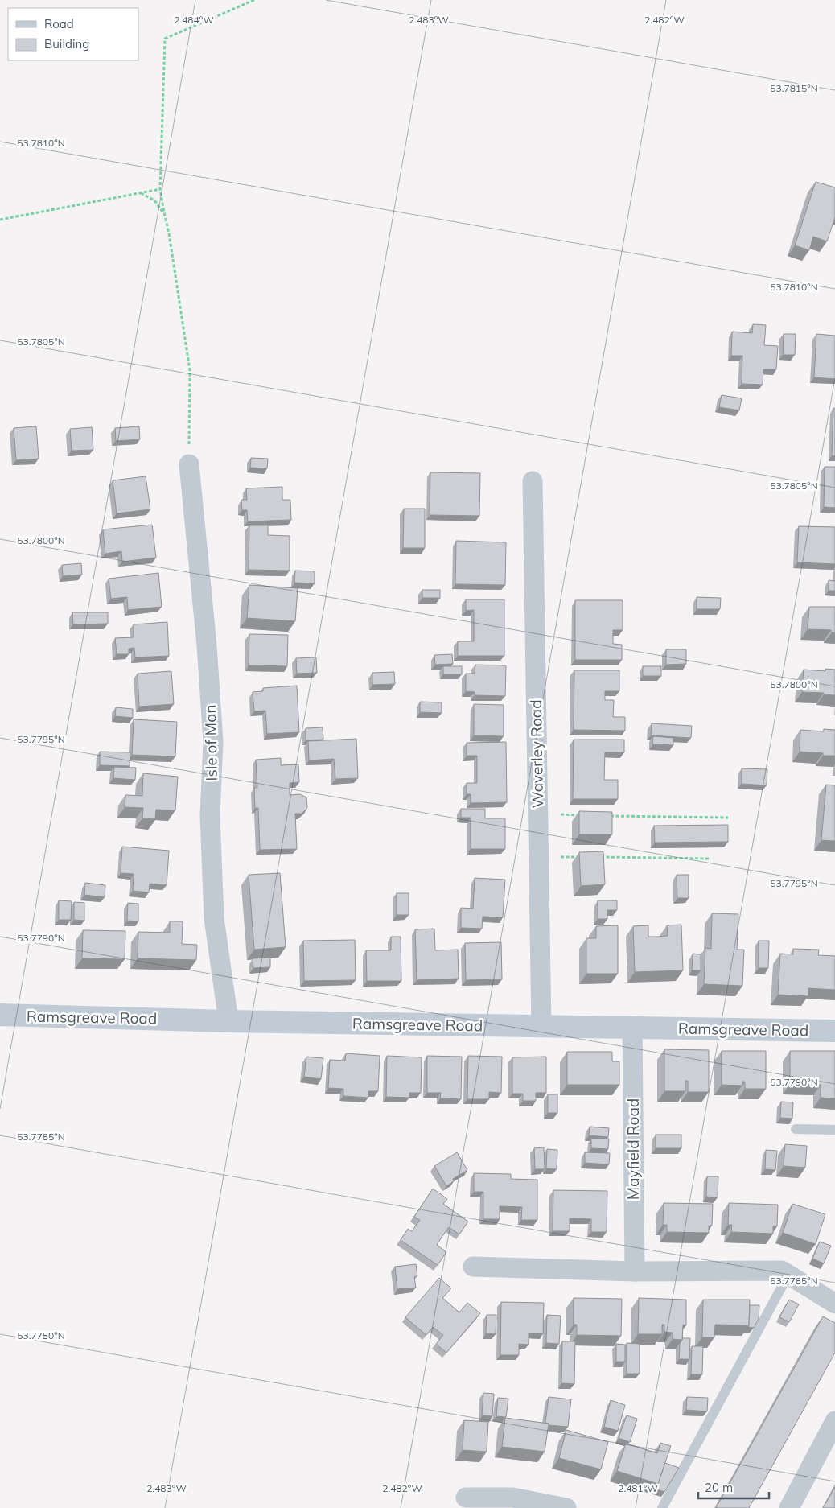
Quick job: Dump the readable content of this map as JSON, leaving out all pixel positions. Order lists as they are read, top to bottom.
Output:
{
  "streets": {
    "street": [
      "Isle of Man",
      "Waverley Road",
      "Ramsgreave Road",
      "Mayfield Road"
    ]
  },
  "crossings": [
    ["Isle of Man", "Ramsgreave Road"],
    ["Waverley Road", "Ramsgreave Road"],
    ["Ramsgreave Road", "Mayfield Road"]
  ],
  "legend": ["Road", "Building"],
  "scale_bar": "20 m",
  "coordinates": [
    "2.484°W",
    "2.483°W",
    "2.482°W",
    "53.7815°N",
    "53.7810°N",
    "53.7805°N",
    "53.7800°N",
    "53.7795°N",
    "53.7790°N",
    "53.7785°N",
    "53.7780°N",
    "2.481°W"
  ]
}
